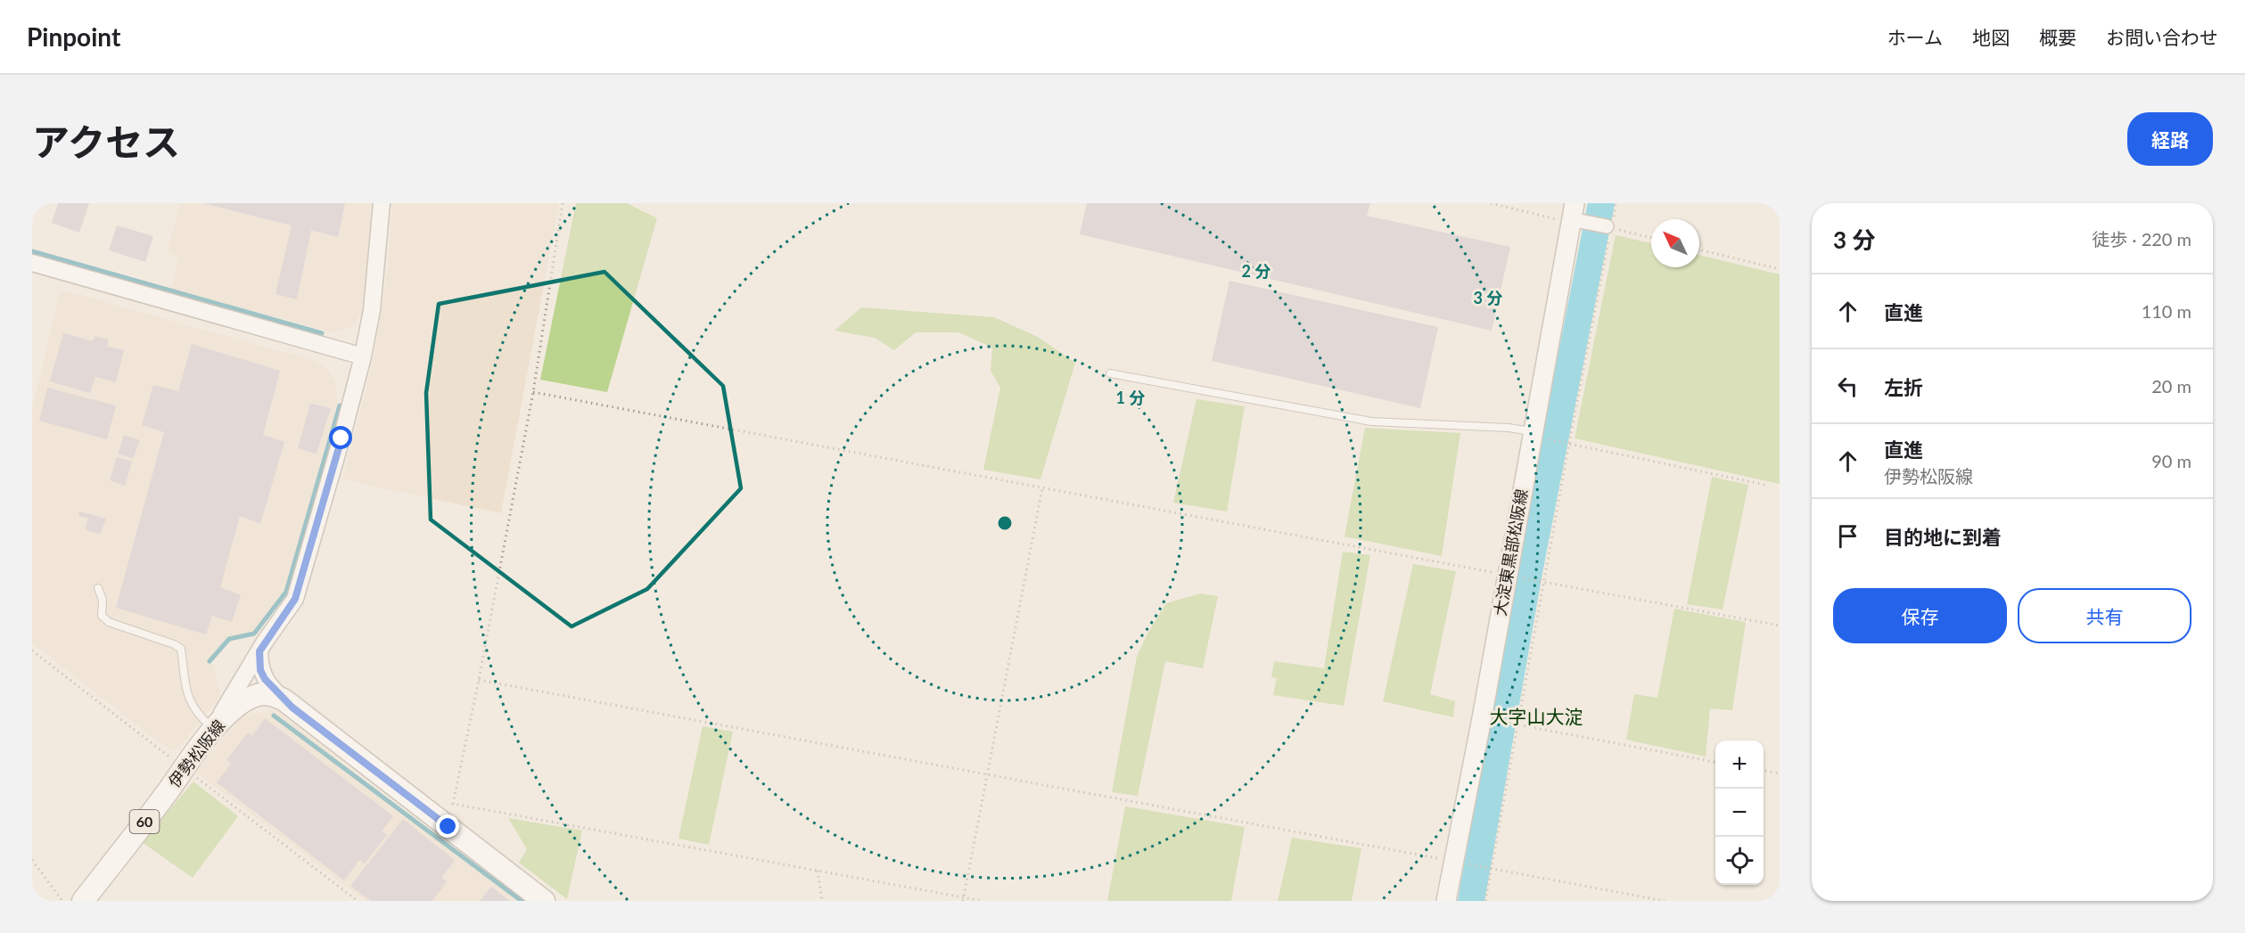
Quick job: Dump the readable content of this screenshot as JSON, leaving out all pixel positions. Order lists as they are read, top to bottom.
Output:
{
  "streets": {
    "main road": ["大淀東黒部松阪線", "伊勢松阪線", "60"]
  },
  "districts": ["大字山大淀"],
  "north": "top left",
  "page": {
    "header": "Pinpoint",
    "nav": [
      "ホーム",
      "地図",
      "概要",
      "お問い合わせ"
    ],
    "title": "アクセス",
    "buttons": [
      "経路",
      ["保存", "共有"]
    ],
    "heading": ["3 分", "徒歩 · 220 m"],
    "list": [
      ["直進", "110 m"],
      ["左折", "20 m"],
      ["直進", "伊勢松阪線", "90 m"],
      "目的地に到着"
    ],
    "map_buttons": ["+", "−"]
  },
  "rings": ["2 分", "3 分", "1 分"]
}
